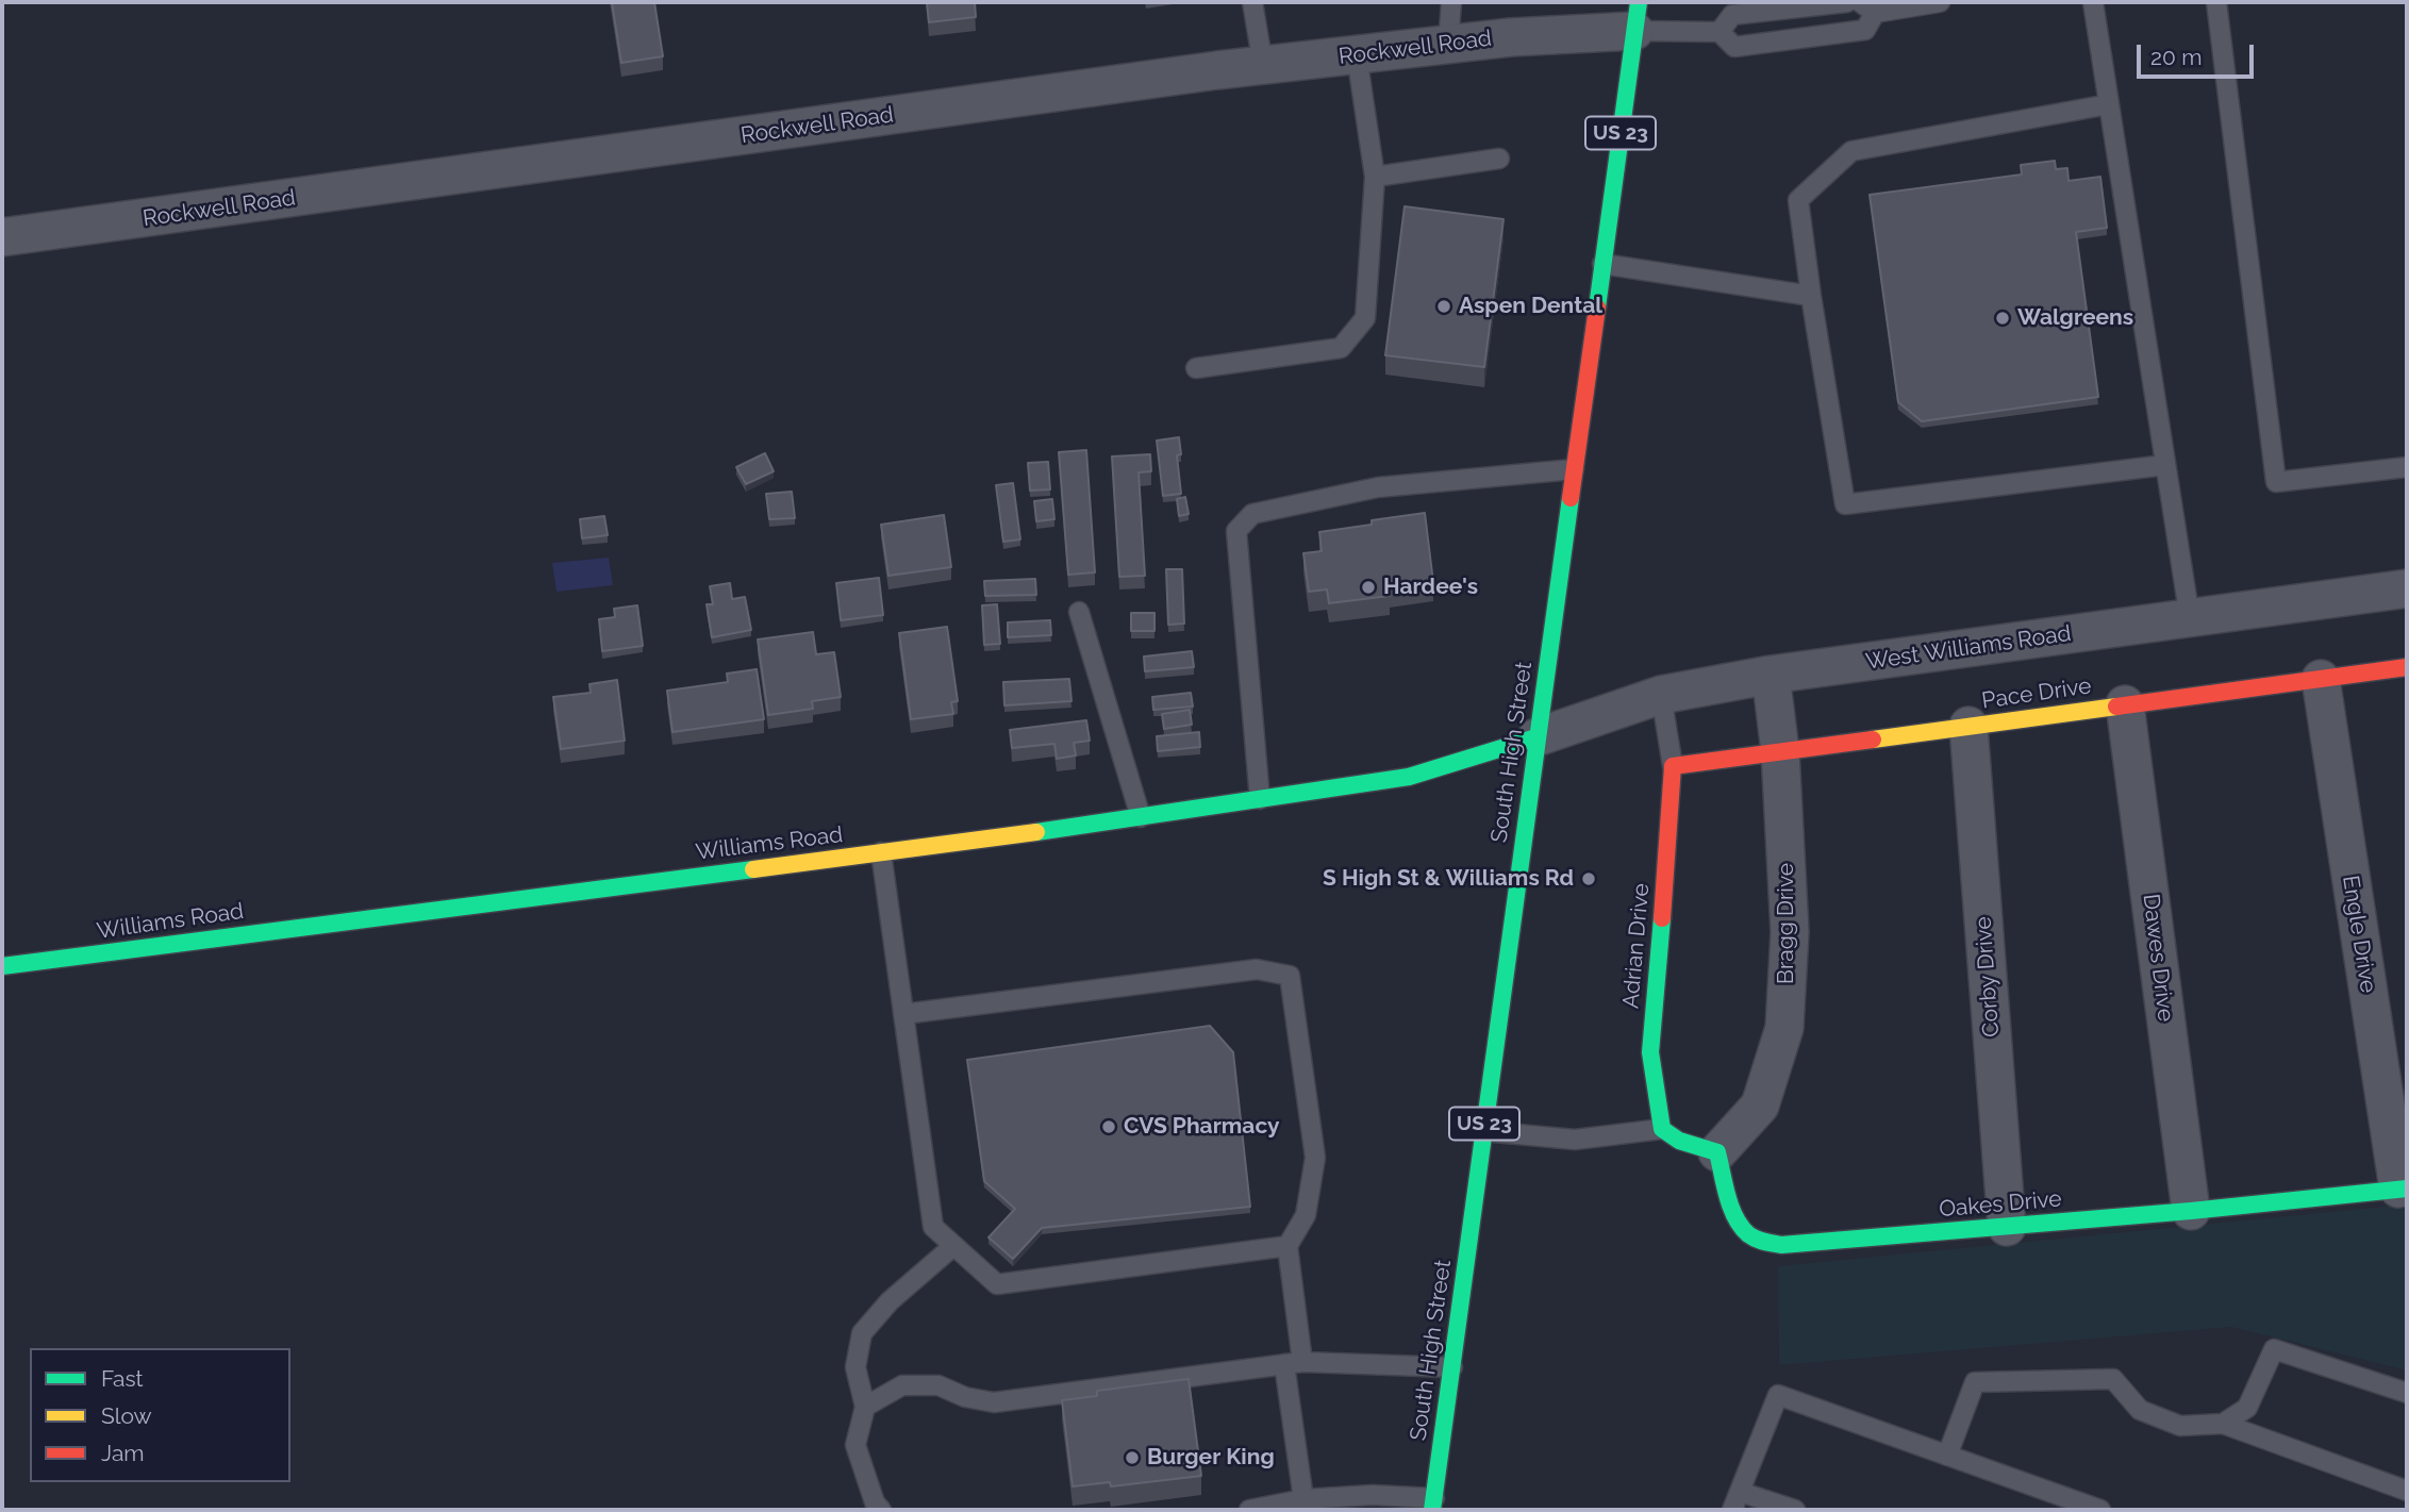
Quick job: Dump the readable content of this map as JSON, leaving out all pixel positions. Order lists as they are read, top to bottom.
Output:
{
  "streets": {
    "main road": [
      "US 23",
      "Pace Drive",
      "South High Street",
      "Williams Road",
      "Adrian Drive",
      "Oakes Drive"
    ],
    "street": [
      "Rockwell Road",
      "West Williams Road",
      "Bragg Drive",
      "Engle Drive",
      "Dawes Drive",
      "Corby Drive"
    ]
  },
  "crossings": [
    ["Rockwell Road", "South High Street"],
    ["West Williams Road", "South High Street"],
    ["West Williams Road", "Williams Road"],
    ["West Williams Road", "Bragg Drive"],
    ["Pace Drive", "Bragg Drive"],
    ["Pace Drive", "Engle Drive"],
    ["Pace Drive", "Adrian Drive"],
    ["Pace Drive", "Dawes Drive"],
    ["Pace Drive", "Corby Drive"],
    ["South High Street", "Williams Road"],
    ["Bragg Drive", "Oakes Drive"],
    ["Engle Drive", "Oakes Drive"],
    ["Dawes Drive", "Oakes Drive"],
    ["Corby Drive", "Oakes Drive"]
  ],
  "places": [
    "Aspen Dental",
    "Walgreens",
    "Hardee's",
    "S High St & Williams Rd",
    "CVS Pharmacy",
    "Burger King"
  ],
  "legend": ["Fast", "Slow", "Jam"],
  "scale_bar": "20 m"
}
